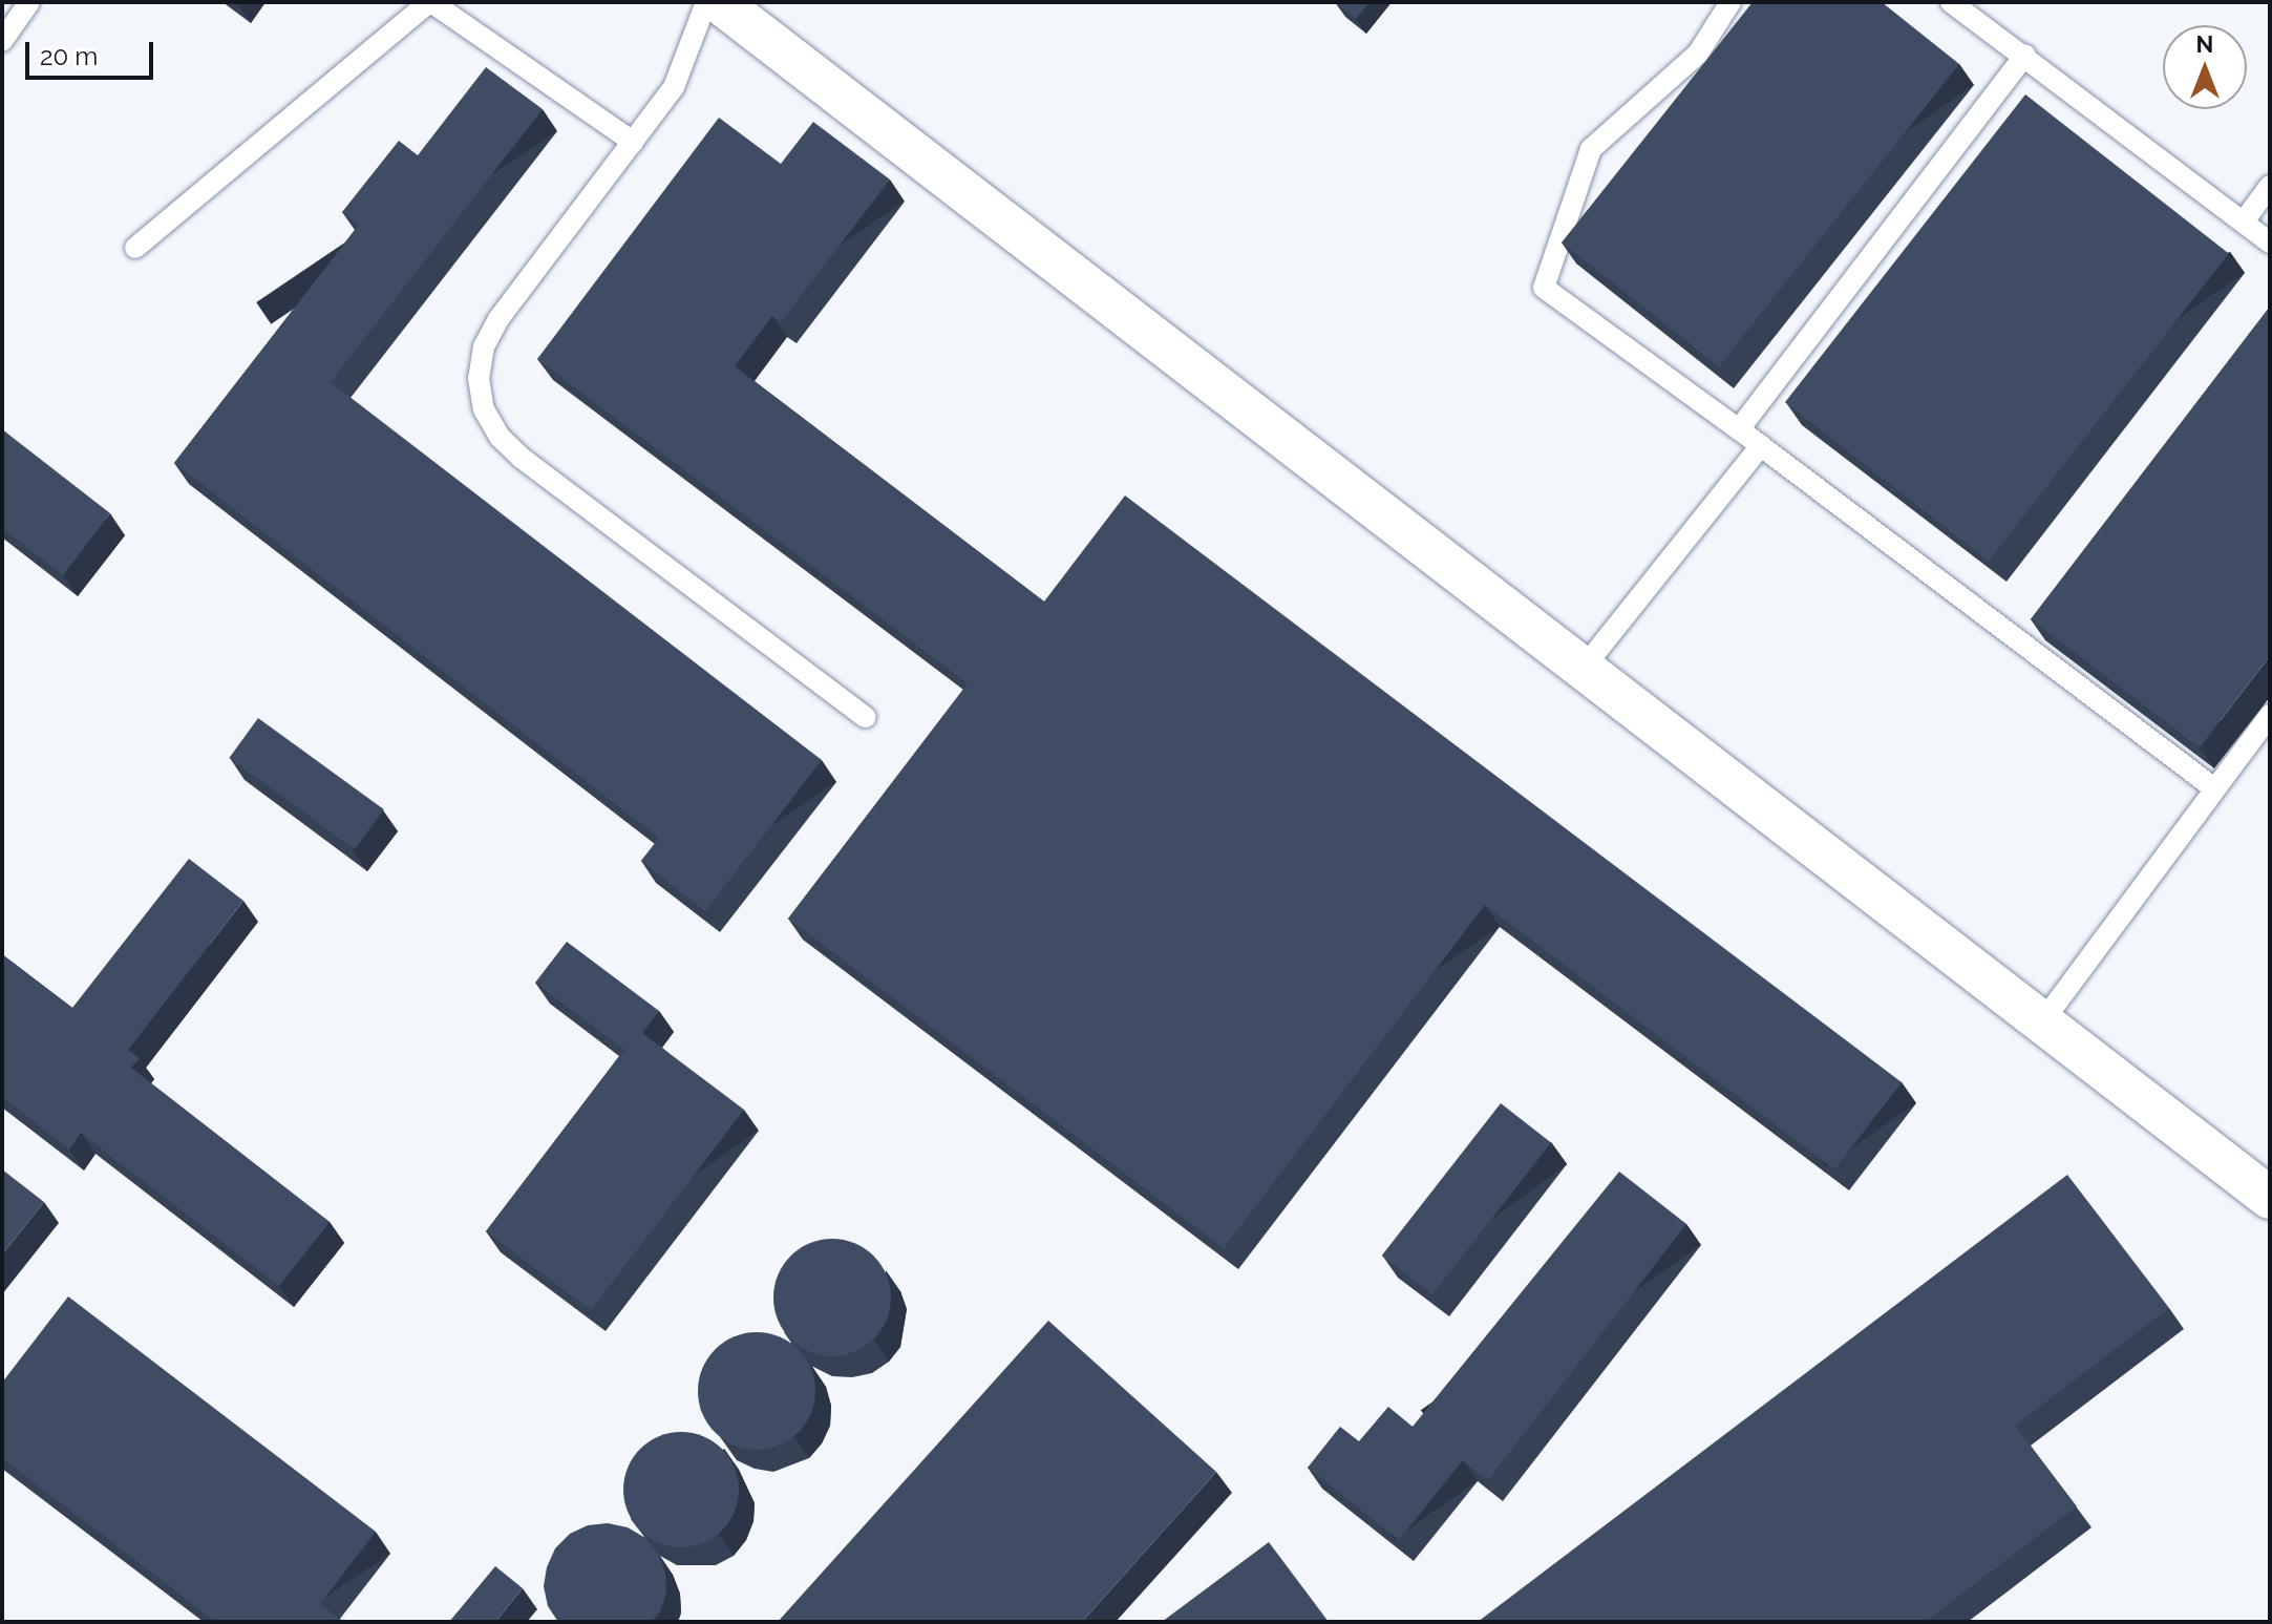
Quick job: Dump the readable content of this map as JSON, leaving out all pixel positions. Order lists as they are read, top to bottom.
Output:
{
  "scale_bar": "20 m",
  "north": "top"
}
